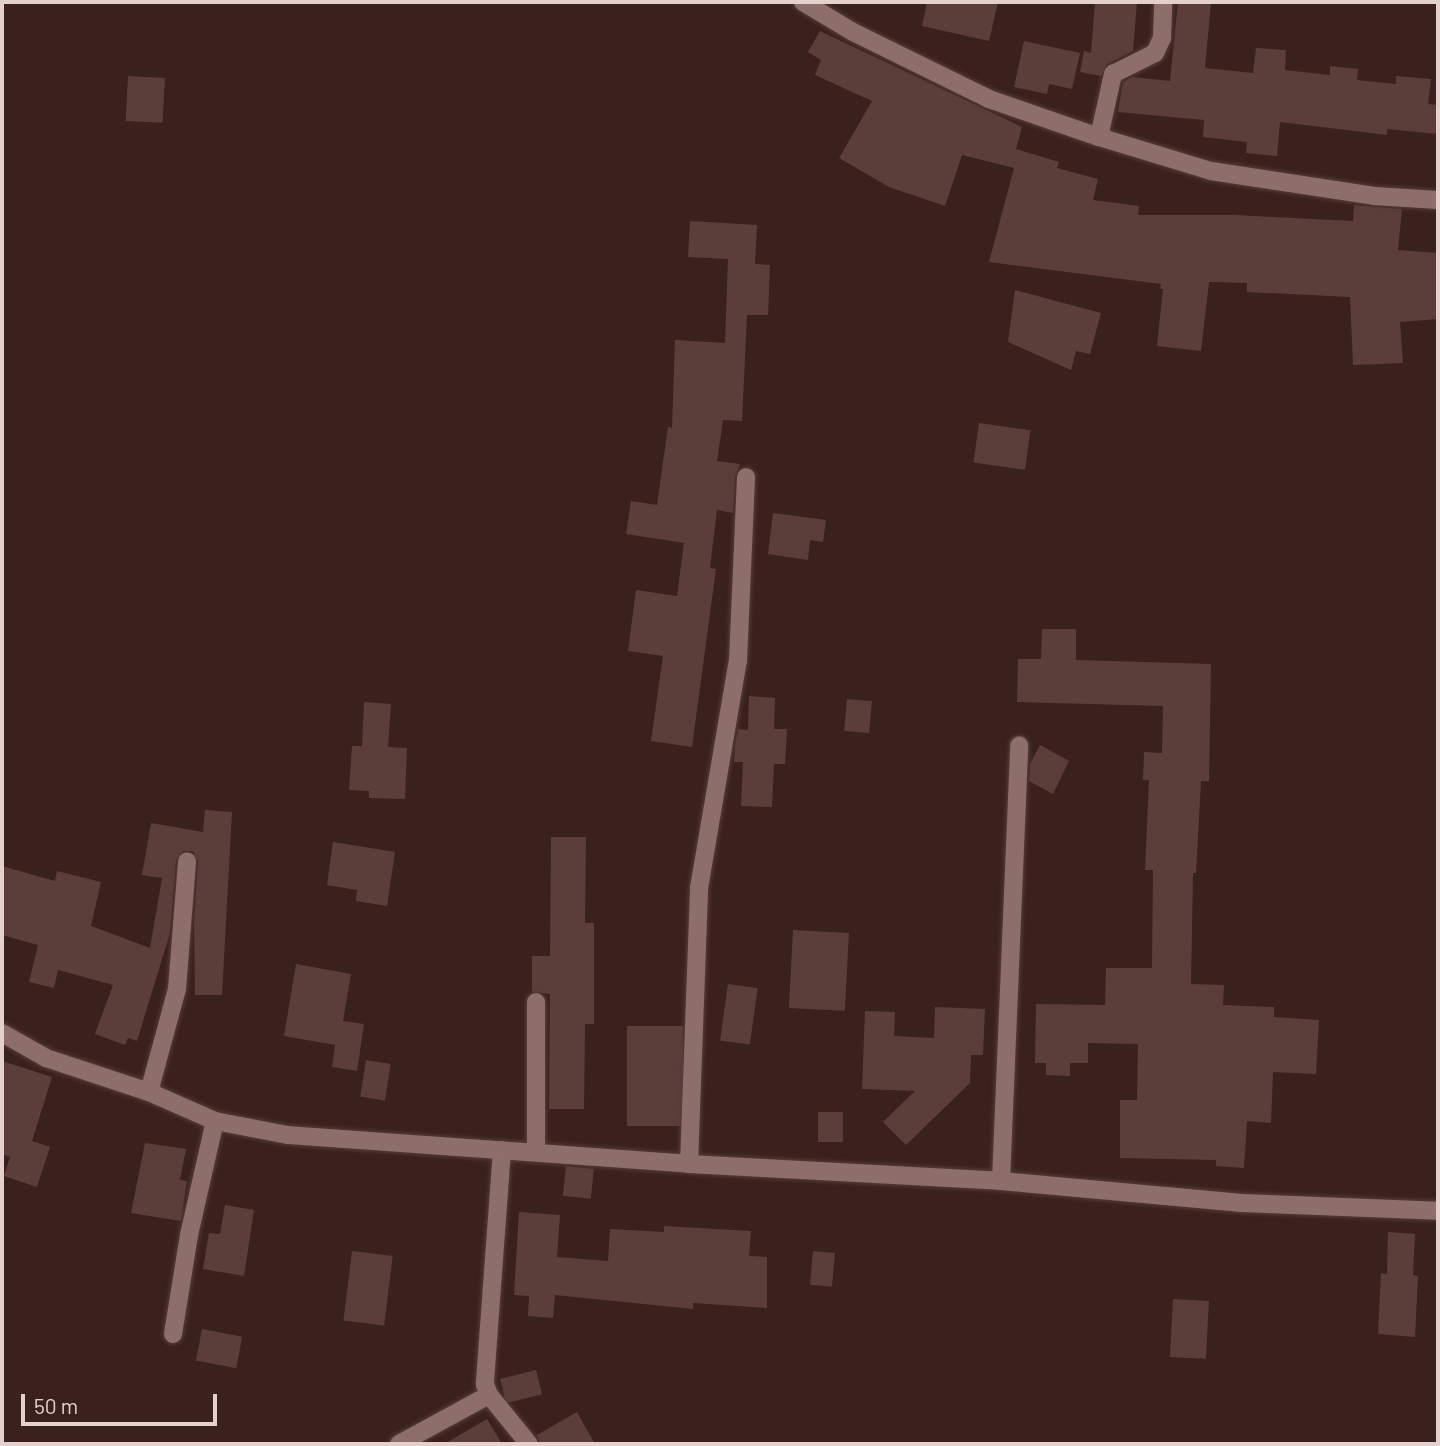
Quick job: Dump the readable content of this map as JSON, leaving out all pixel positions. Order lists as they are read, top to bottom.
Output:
{
  "scale_bar": "50 m"
}
